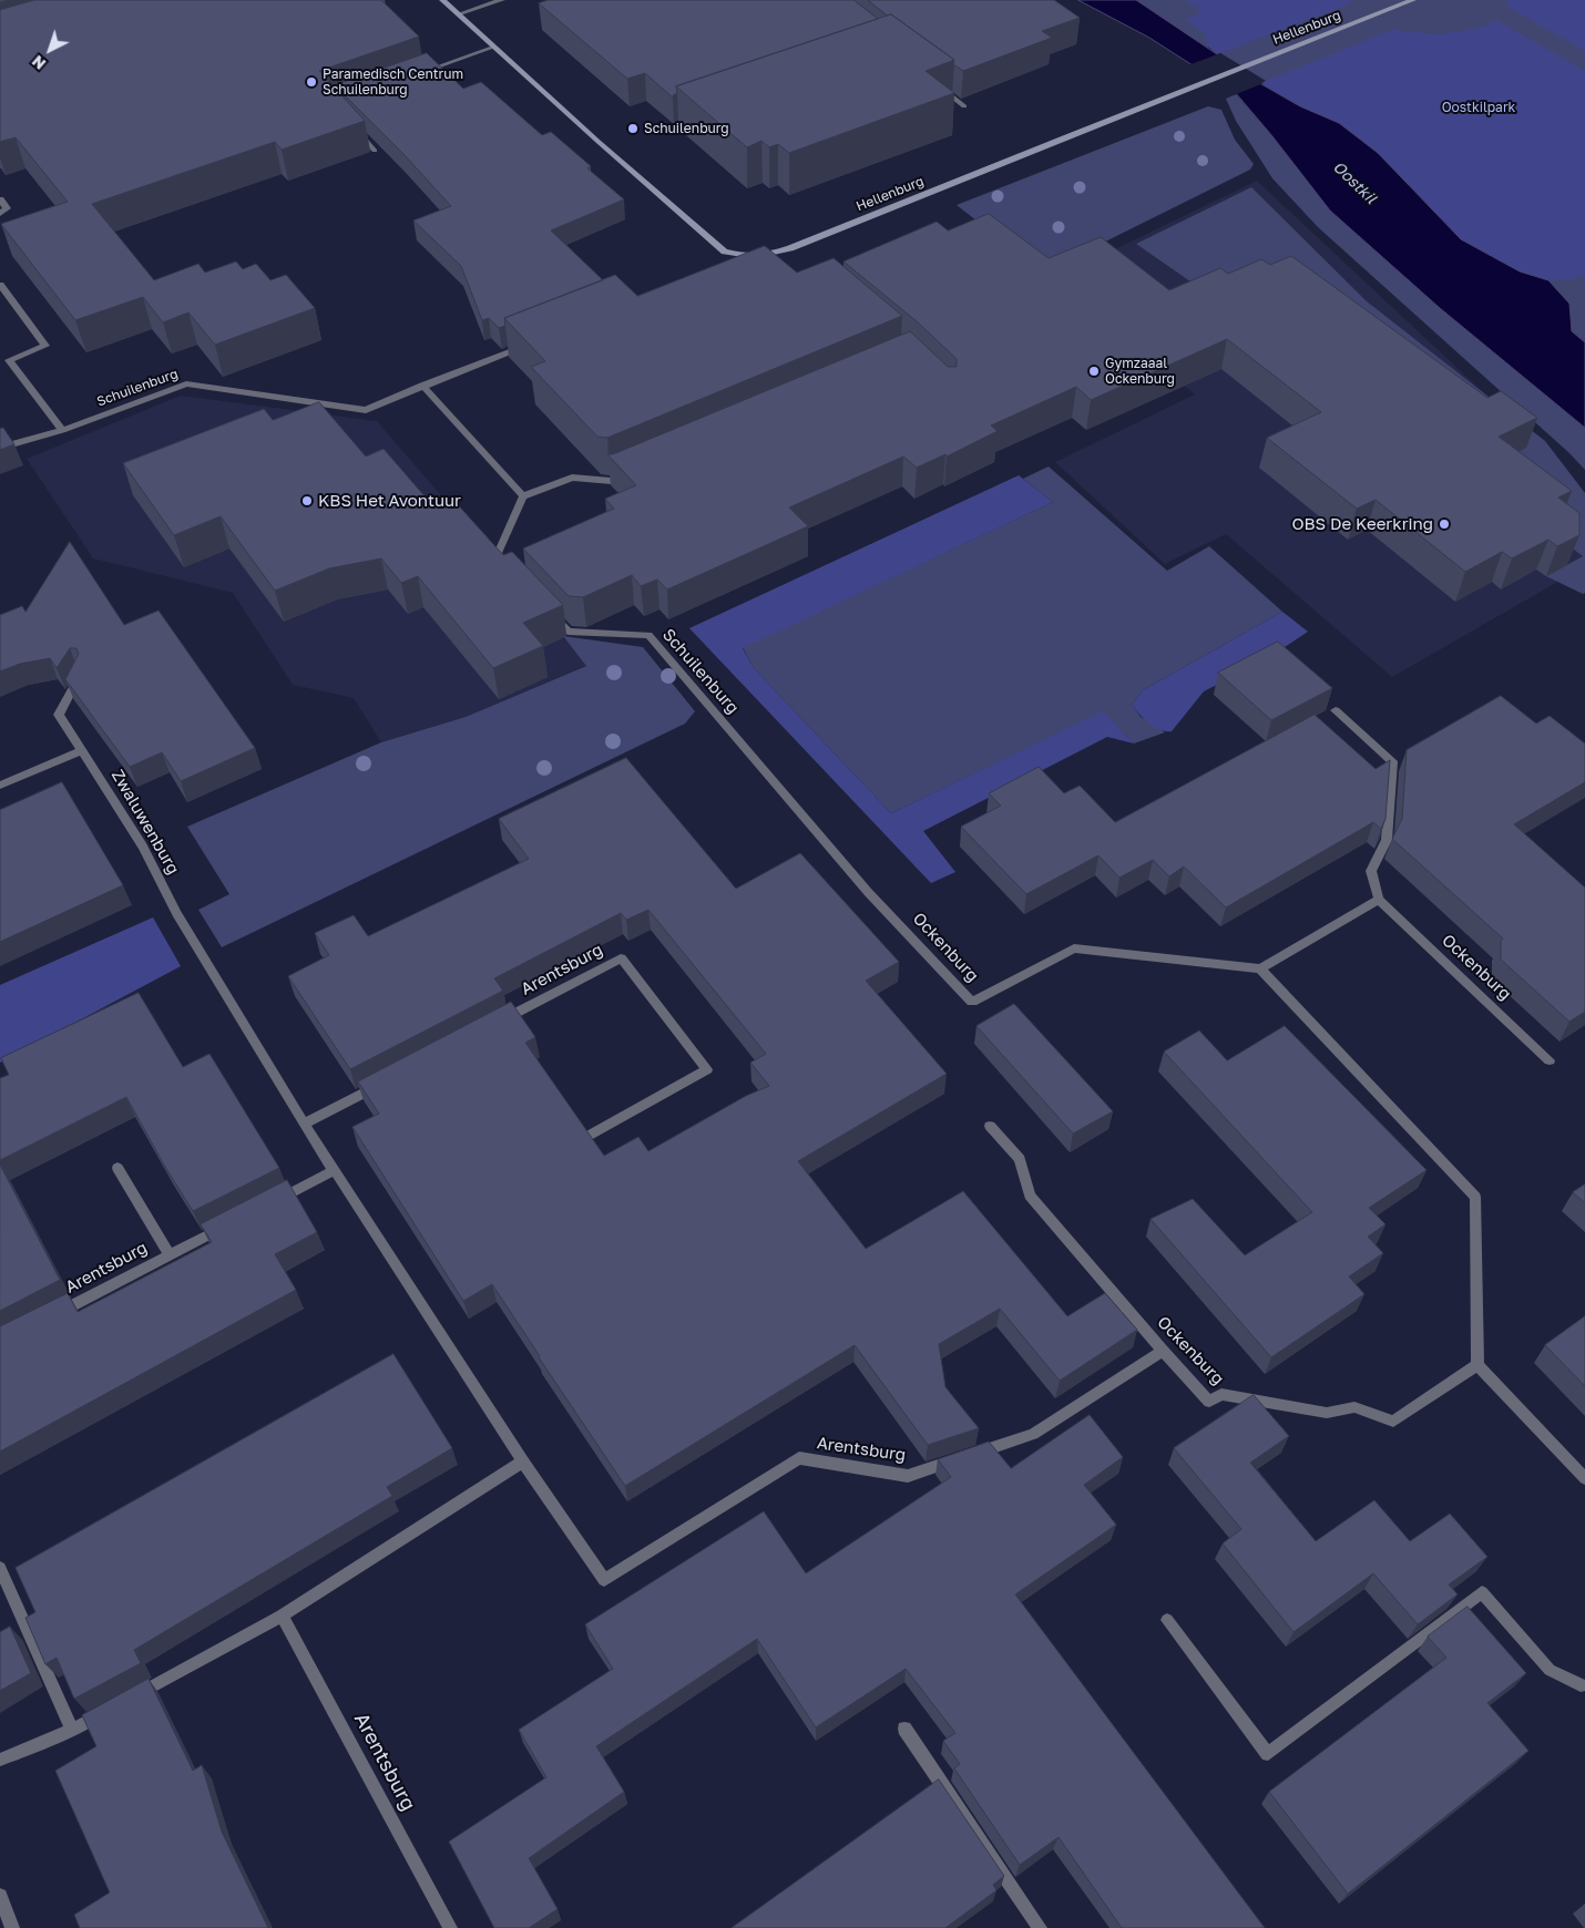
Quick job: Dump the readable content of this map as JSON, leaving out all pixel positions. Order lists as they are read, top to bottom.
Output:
{
  "streets": {
    "street": [
      "Hellenburg",
      "Schuilenburg",
      "Zwaluwenburg",
      "Ockenburg",
      "Arentsburg"
    ]
  },
  "crossings": [
    ["Schuilenburg", "Ockenburg"],
    ["Zwaluwenburg", "Arentsburg"],
    ["Ockenburg", "Arentsburg"]
  ],
  "water": ["Oostkil"],
  "parks": ["Oostkilpark"],
  "places": [
    "Paramedisch Centrum Schuilenburg",
    "Schuilenburg",
    "Gymzaaal Ockenburg",
    "KBS Het Avontuur",
    "OBS De Keerkring"
  ],
  "north": "bottom left"
}
